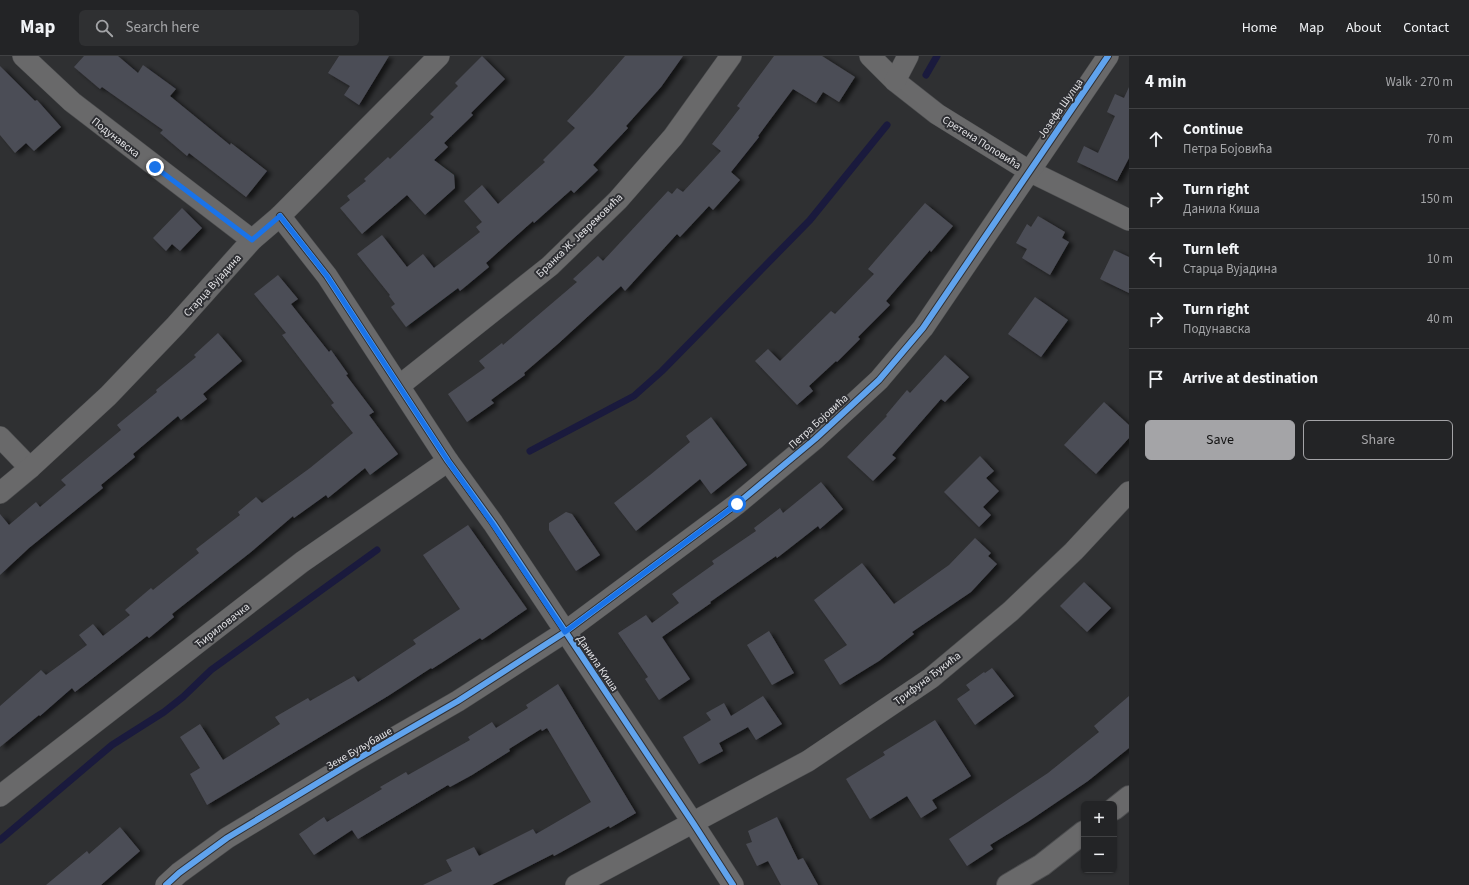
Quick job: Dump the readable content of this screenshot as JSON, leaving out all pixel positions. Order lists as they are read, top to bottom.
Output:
{
  "streets": {
    "street": [
      "Јозефа Шулца",
      "Подунавска",
      "Сретена Поповића",
      "Бранка Ж. Јевремовића",
      "Старца Вујадина",
      "Петра Бојовића",
      "Ћириловачка",
      "Данила Киша",
      "Трифуна Ђукића",
      "Зеке Буљубаше"
    ]
  },
  "crossings": [
    ["Јозефа Шулца", "Сретена Поповића"],
    ["Јозефа Шулца", "Петра Бојовића"],
    ["Подунавска", "Старца Вујадина"],
    ["Сретена Поповића", "Петра Бојовића"],
    ["Бранка Ж. Јевремовића", "Данила Киша"],
    ["Старца Вујадина", "Данила Киша"],
    ["Петра Бојовића", "Данила Киша"],
    ["Петра Бојовића", "Зеке Буљубаше"],
    ["Ћириловачка", "Данила Киша"],
    ["Данила Киша", "Трифуна Ђукића"],
    ["Данила Киша", "Зеке Буљубаше"]
  ],
  "page": {
    "header": "Map",
    "search": "Search here",
    "nav": [
      "Home",
      "Map",
      "About",
      "Contact"
    ],
    "heading": ["4 min", "Walk · 270 m"],
    "list": [
      ["Continue", "Петра Бојовића", "70 m"],
      ["Turn right", "Данила Киша", "150 m"],
      ["Turn left", "Старца Вујадина", "10 m"],
      ["Turn right", "Подунавска", "40 m"],
      "Arrive at destination"
    ],
    "buttons": ["Save", "Share"],
    "map_buttons": ["+", "−"]
  }
}
